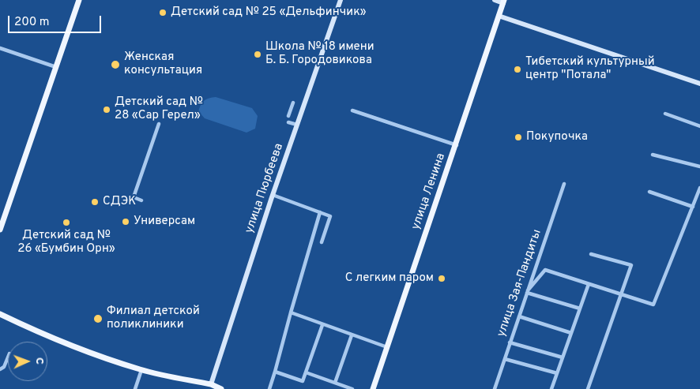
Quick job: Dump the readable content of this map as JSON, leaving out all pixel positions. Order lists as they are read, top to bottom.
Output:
{
  "streets": {
    "main road": ["улица Пюрбеева", "улица Ленина"],
    "street": ["улица Зая-Пандиты"]
  },
  "places": [
    "Детский сад № 25 «Дельфинчик»",
    "Школа № 18 имени Б. Б. Городовикова",
    "Женская консультация",
    "Тибетский культурный центр \"Потала\"",
    "Детский сад № 28 «Сар Герел»",
    "Покупочка",
    "СДЭК",
    "Универсам",
    "Детский сад № 26 «Бумбин Орн»",
    "С легким паром",
    "Филиал детской поликлиники"
  ],
  "scale_bar": "200 m",
  "north": "right"
}
